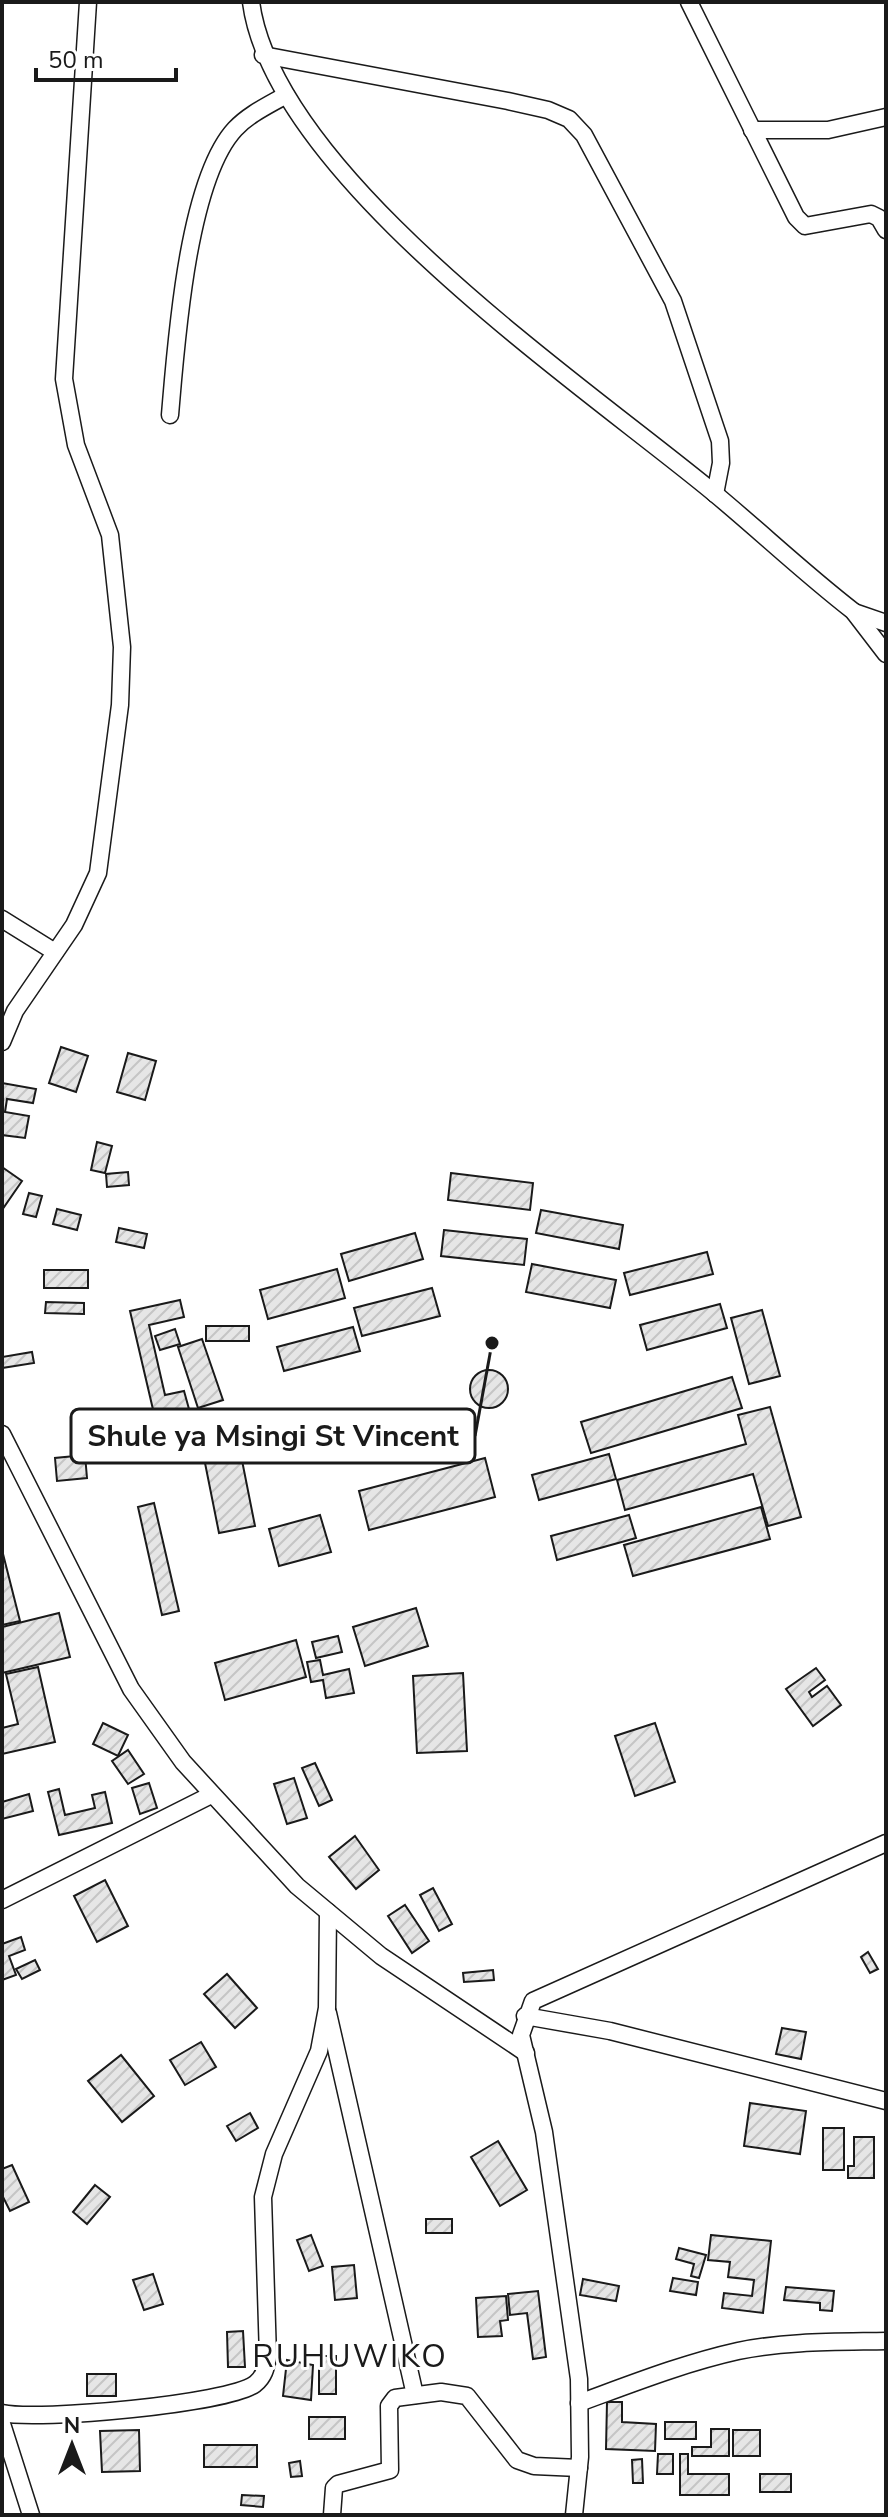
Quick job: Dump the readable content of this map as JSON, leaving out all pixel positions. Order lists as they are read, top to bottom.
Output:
{
  "districts": ["RUHUWIKO"],
  "places": ["Shule ya Msingi St Vincent"],
  "scale_bar": "50 m",
  "north": "top"
}
